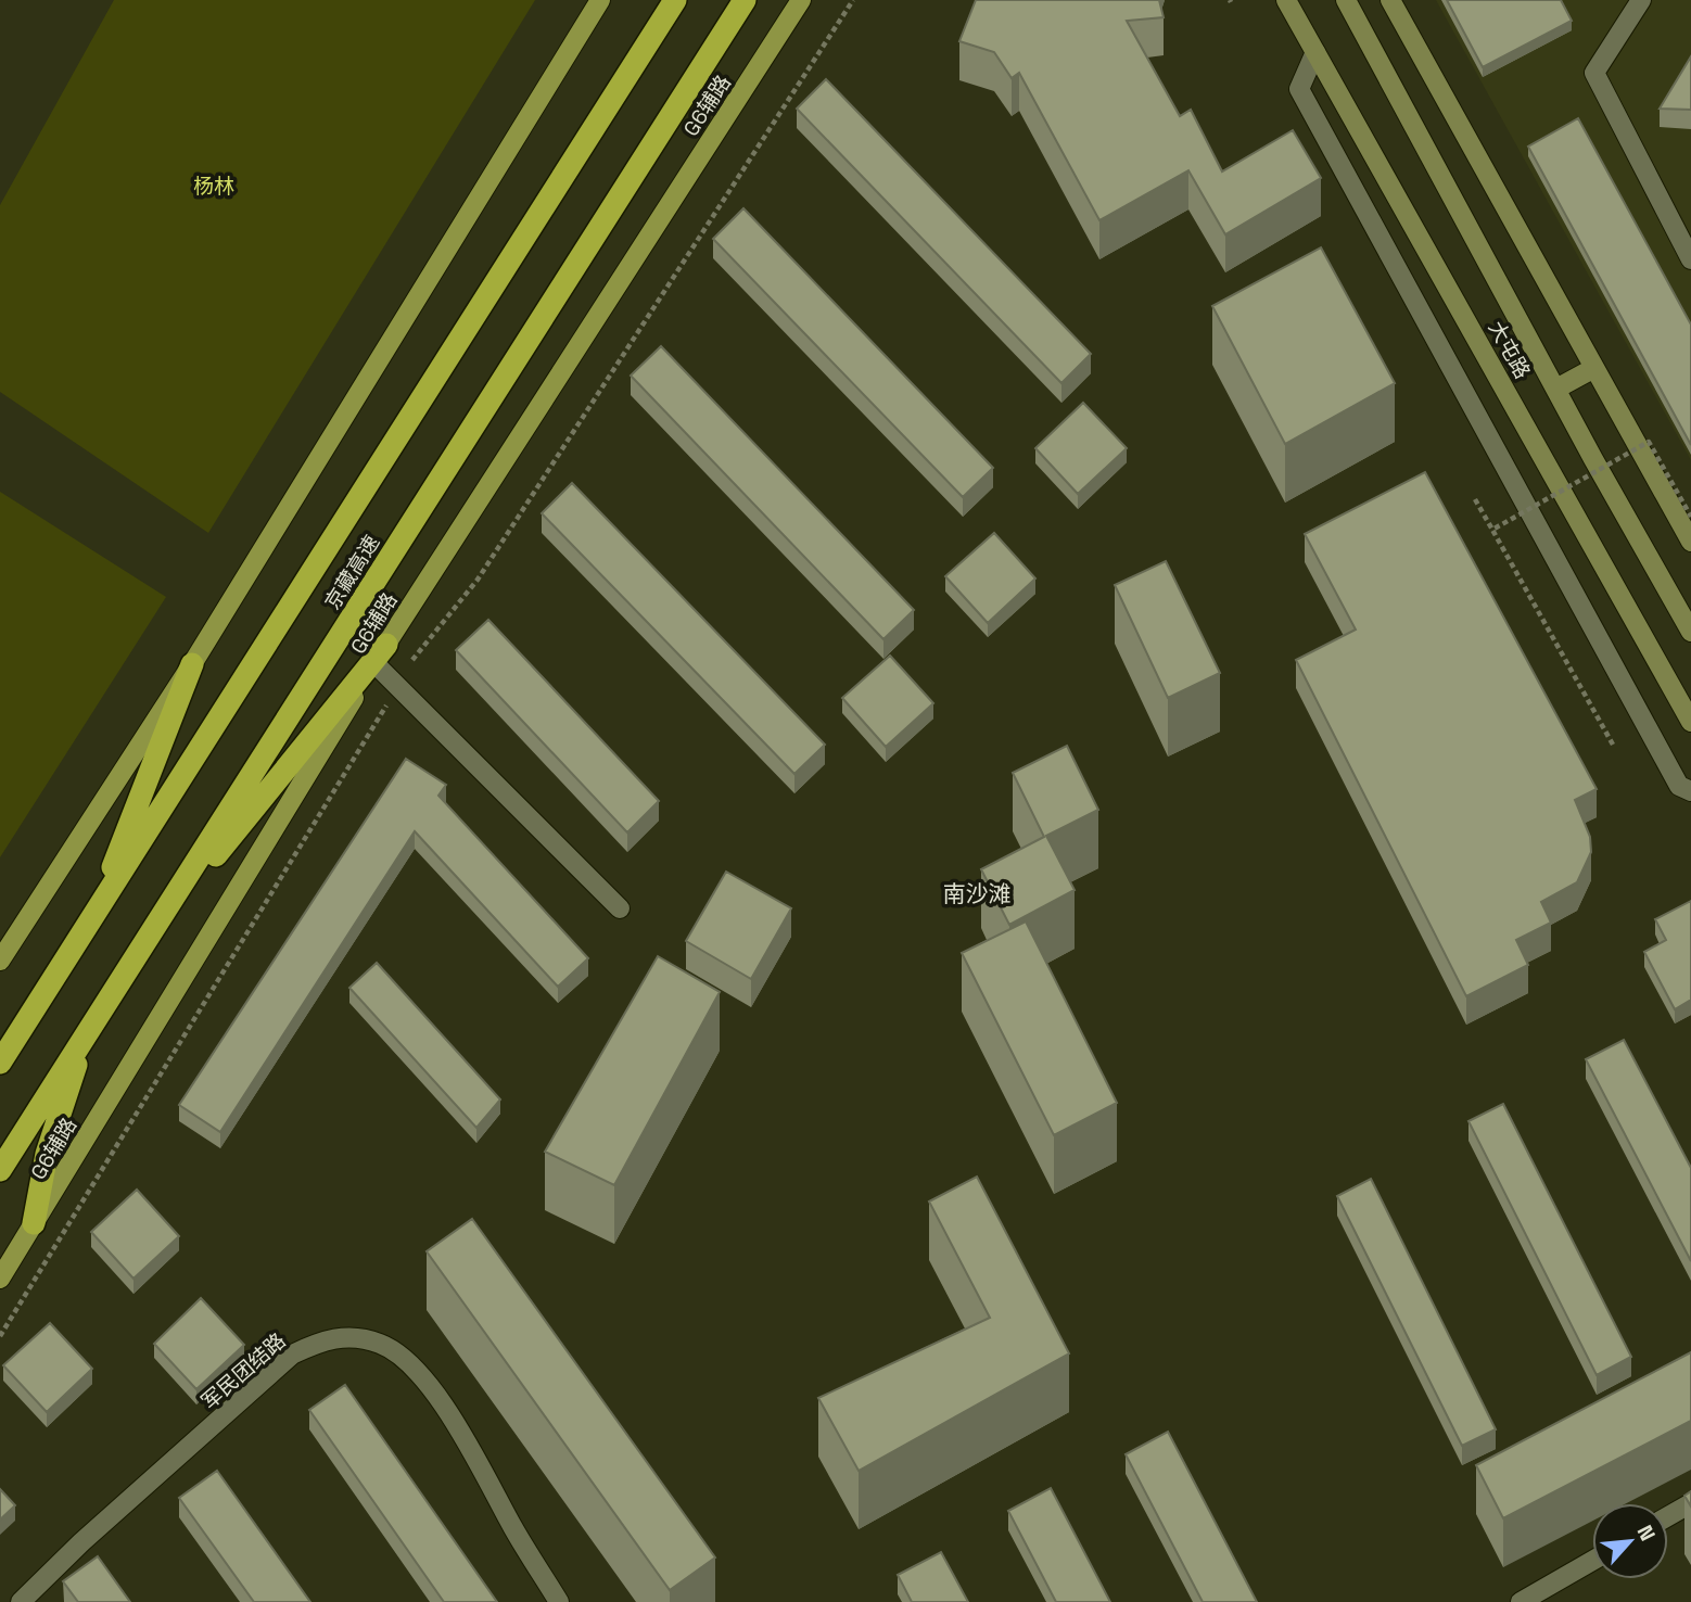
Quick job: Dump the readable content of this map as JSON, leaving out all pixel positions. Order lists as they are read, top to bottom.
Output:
{
  "streets": {
    "highway": ["京藏高速"],
    "main road": ["G6辅路", "大屯路"],
    "street": ["军民团结路"]
  },
  "districts": ["南沙滩"],
  "parks": ["杨林"],
  "north": "top right"
}
